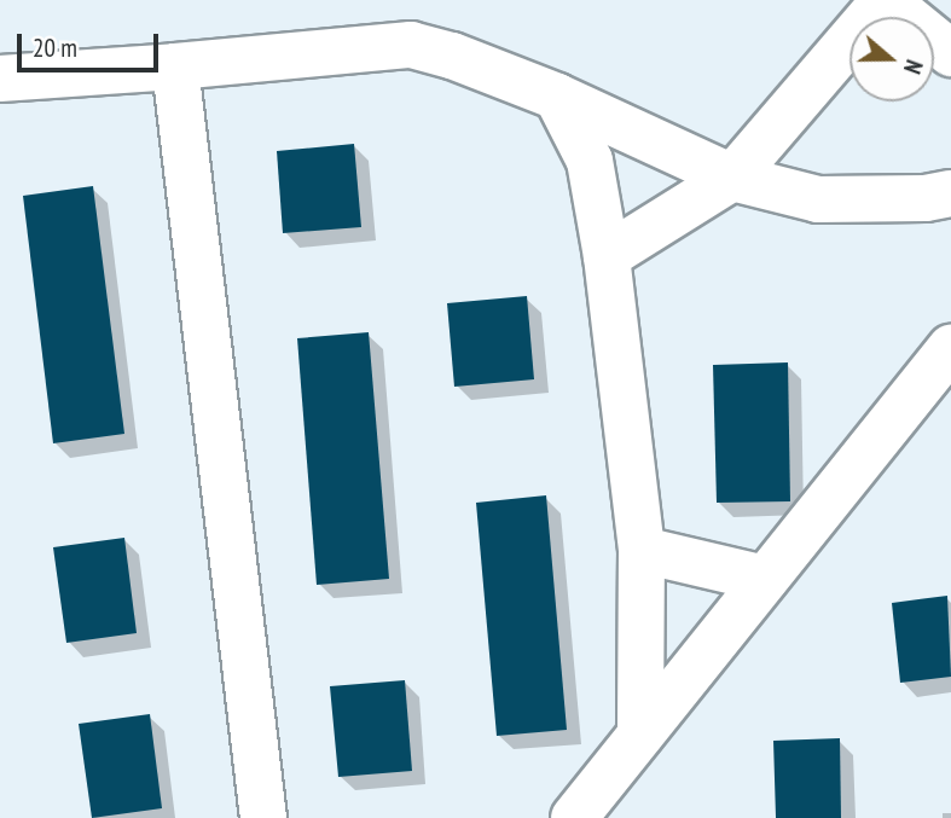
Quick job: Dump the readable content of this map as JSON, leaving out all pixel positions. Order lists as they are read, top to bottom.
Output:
{
  "scale_bar": "20 m",
  "north": "right"
}
